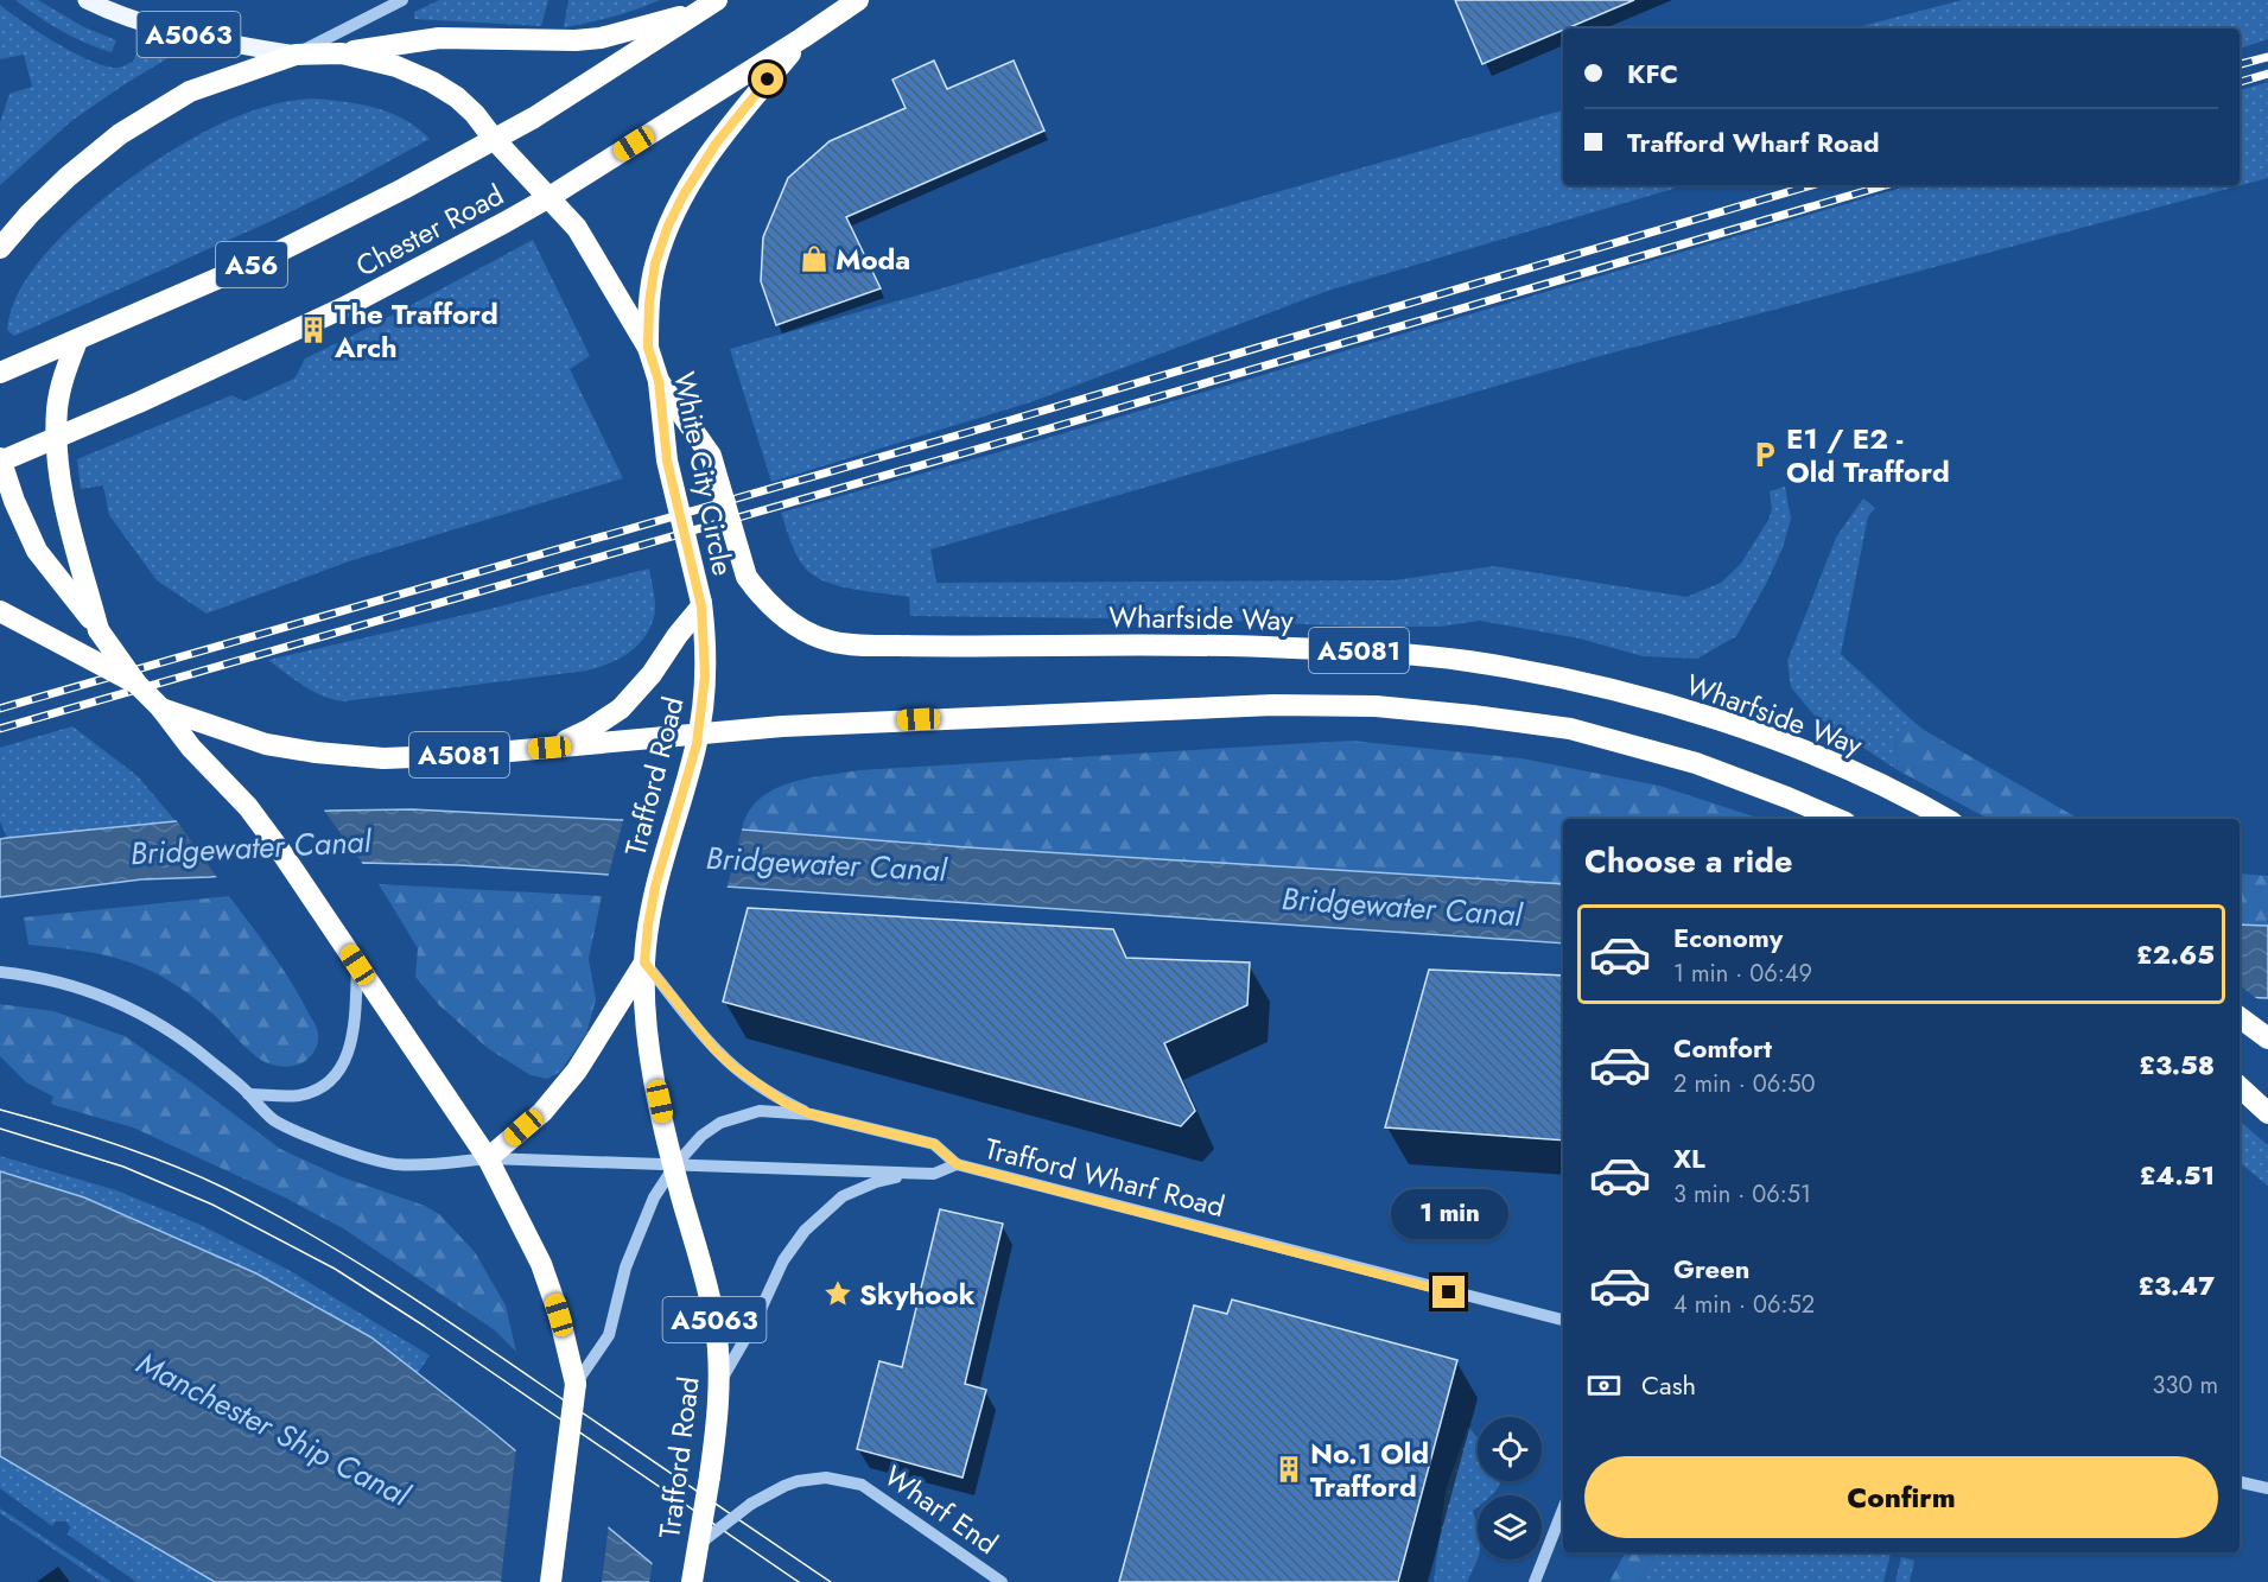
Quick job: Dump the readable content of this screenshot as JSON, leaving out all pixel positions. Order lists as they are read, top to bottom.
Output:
{
  "streets": {
    "highway": [
      "A5063",
      "Chester Road",
      "A56",
      "White City Circle",
      "Wharfside Way",
      "A5081",
      "Trafford Road"
    ],
    "street": ["Trafford Wharf Road", "Wharf End"]
  },
  "crossings": [
    ["A5063", "White City Circle"],
    ["Chester Road", "A56"],
    ["Chester Road", "White City Circle"],
    ["A56", "White City Circle"],
    ["White City Circle", "Wharfside Way"],
    ["White City Circle", "A5081"],
    ["White City Circle", "Trafford Road"],
    ["A5081", "Trafford Road"],
    ["Trafford Road", "Trafford Wharf Road"],
    ["Trafford Road", "Wharf End"]
  ],
  "water": ["Bridgewater Canal", "Manchester Ship Canal"],
  "places": {
    "shop": ["Moda"],
    "building": ["The Trafford Arch", "No.1 Old Trafford"],
    "parking": ["E1 / E2 - Old Trafford"],
    "place": ["Skyhook"]
  },
  "page": {
    "banner": ["KFC", "Trafford Wharf Road"],
    "heading": "Choose a ride",
    "list": [
      {
        "name": "Economy",
        "note": "1 min · 06:49",
        "value": "£2.65"
      },
      {
        "name": "Comfort",
        "note": "2 min · 06:50",
        "value": "£3.58"
      },
      {
        "name": "XL",
        "note": "3 min · 06:51",
        "value": "£4.51"
      },
      {
        "name": "Green",
        "note": "4 min · 06:52",
        "value": "£3.47"
      }
    ],
    "bubble": "1 min",
    "pay": ["Cash", "330 m"],
    "buttons": "Confirm"
  }
}
